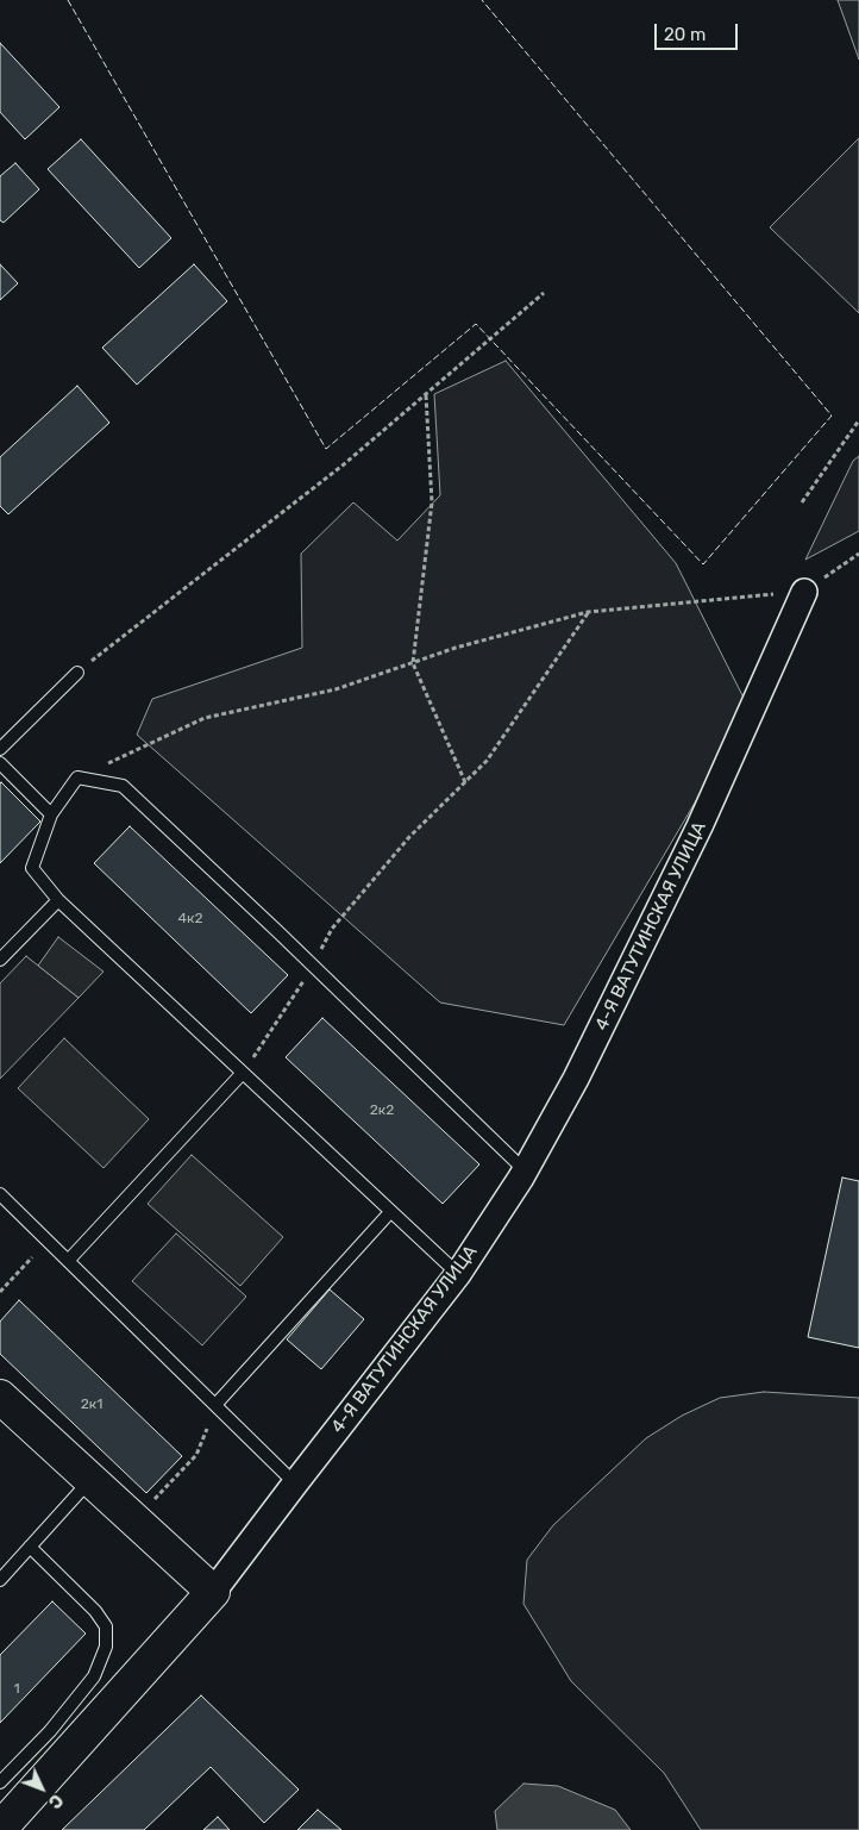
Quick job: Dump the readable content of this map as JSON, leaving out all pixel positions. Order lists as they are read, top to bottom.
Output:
{
  "streets": {
    "street": ["4-Я ВАТУТИНСКАЯ УЛИЦА"]
  },
  "house_numbers": [
    "4к2",
    "2к2",
    "2к1",
    "1"
  ],
  "scale_bar": "20 m",
  "north": "bottom right"
}
